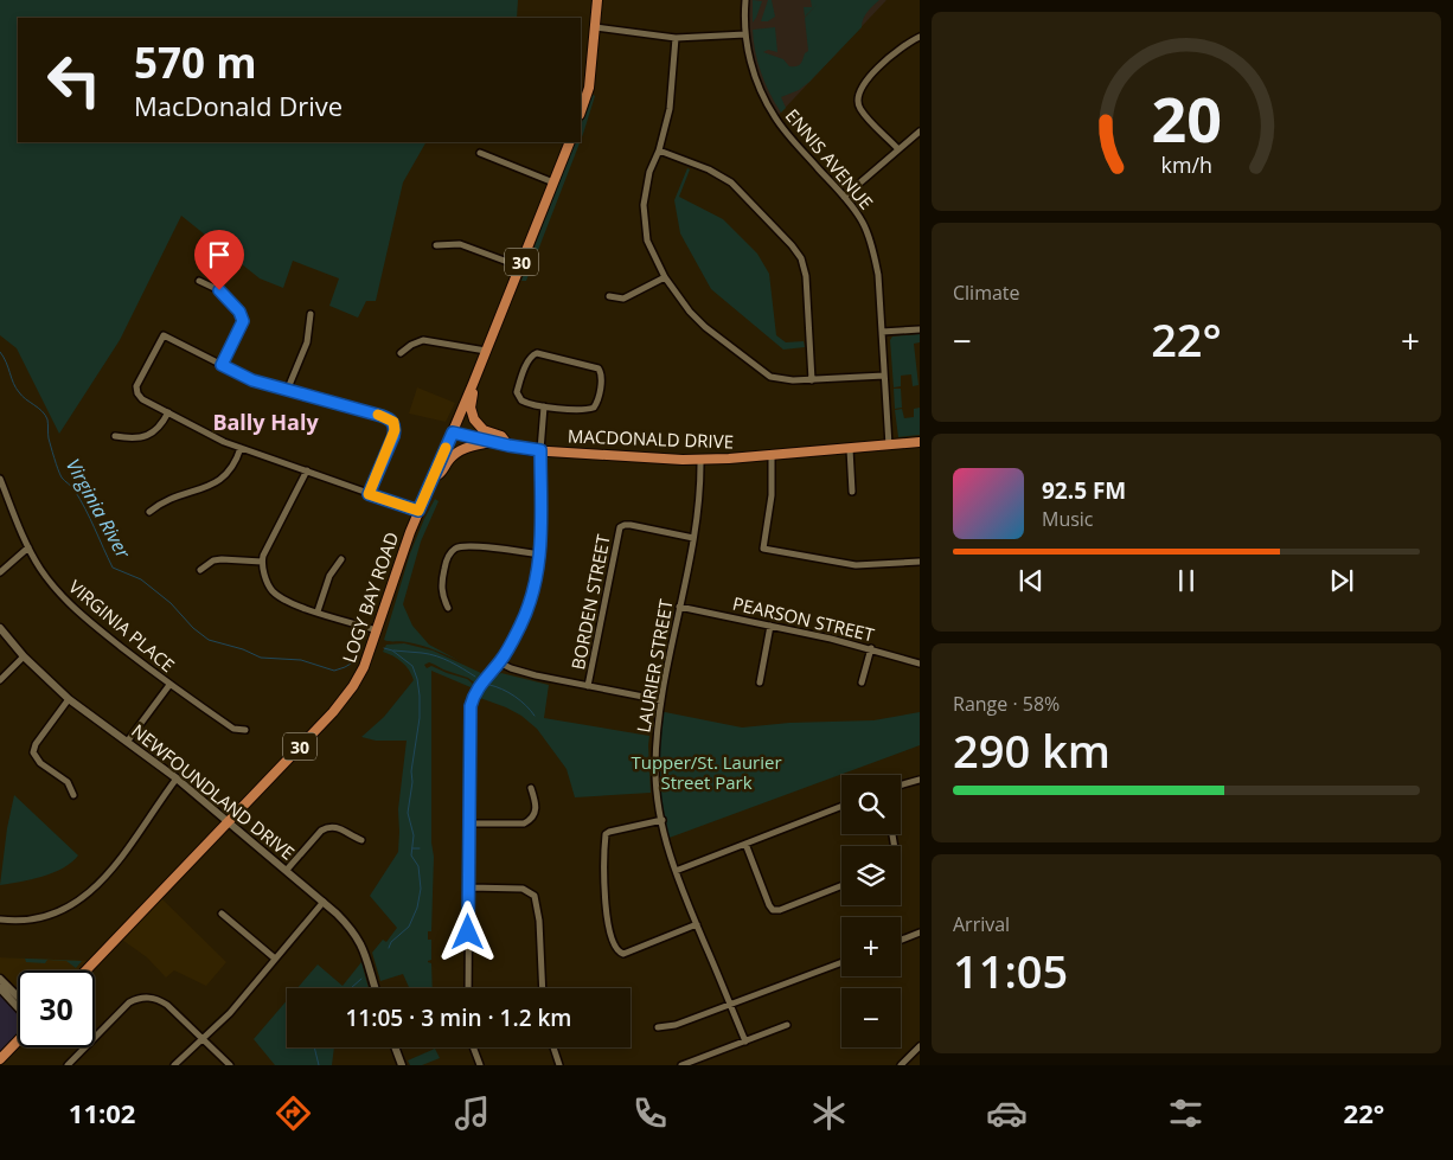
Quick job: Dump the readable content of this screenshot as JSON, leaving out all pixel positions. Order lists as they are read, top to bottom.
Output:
{
  "streets": {
    "main road": ["30", "MACDONALD DRIVE", "LOGY BAY ROAD"],
    "street": [
      "ENNIS AVENUE",
      "BORDEN STREET",
      "PEARSON STREET",
      "VIRGINIA PLACE",
      "LAURIER STREET",
      "NEWFOUNDLAND DRIVE"
    ]
  },
  "crossings": [
    ["ENNIS AVENUE", "MACDONALD DRIVE"],
    ["MACDONALD DRIVE", "LOGY BAY ROAD"],
    ["MACDONALD DRIVE", "LAURIER STREET"],
    ["LOGY BAY ROAD", "NEWFOUNDLAND DRIVE"],
    ["BORDEN STREET", "LAURIER STREET"],
    ["PEARSON STREET", "LAURIER STREET"]
  ],
  "districts": ["Bally Haly"],
  "water": ["Virginia River"],
  "parks": ["Tupper/St. Laurier Street Park"],
  "page": {
    "turn": ["570 m", "MacDonald Drive"],
    "tile": [
      "Climate",
      ["Range · 58%", "290 km"],
      ["Arrival", "11:05"]
    ],
    "heat": ["−", "22°", "+"],
    "song": ["92.5 FM", "Music"],
    "map_buttons": ["+", "−"],
    "limit": "30",
    "trip": "11:05 · 3 min · 1.2 km",
    "tabs": ["11:02", "22°"],
    "gauge": ["20", "km/h"]
  }
}
